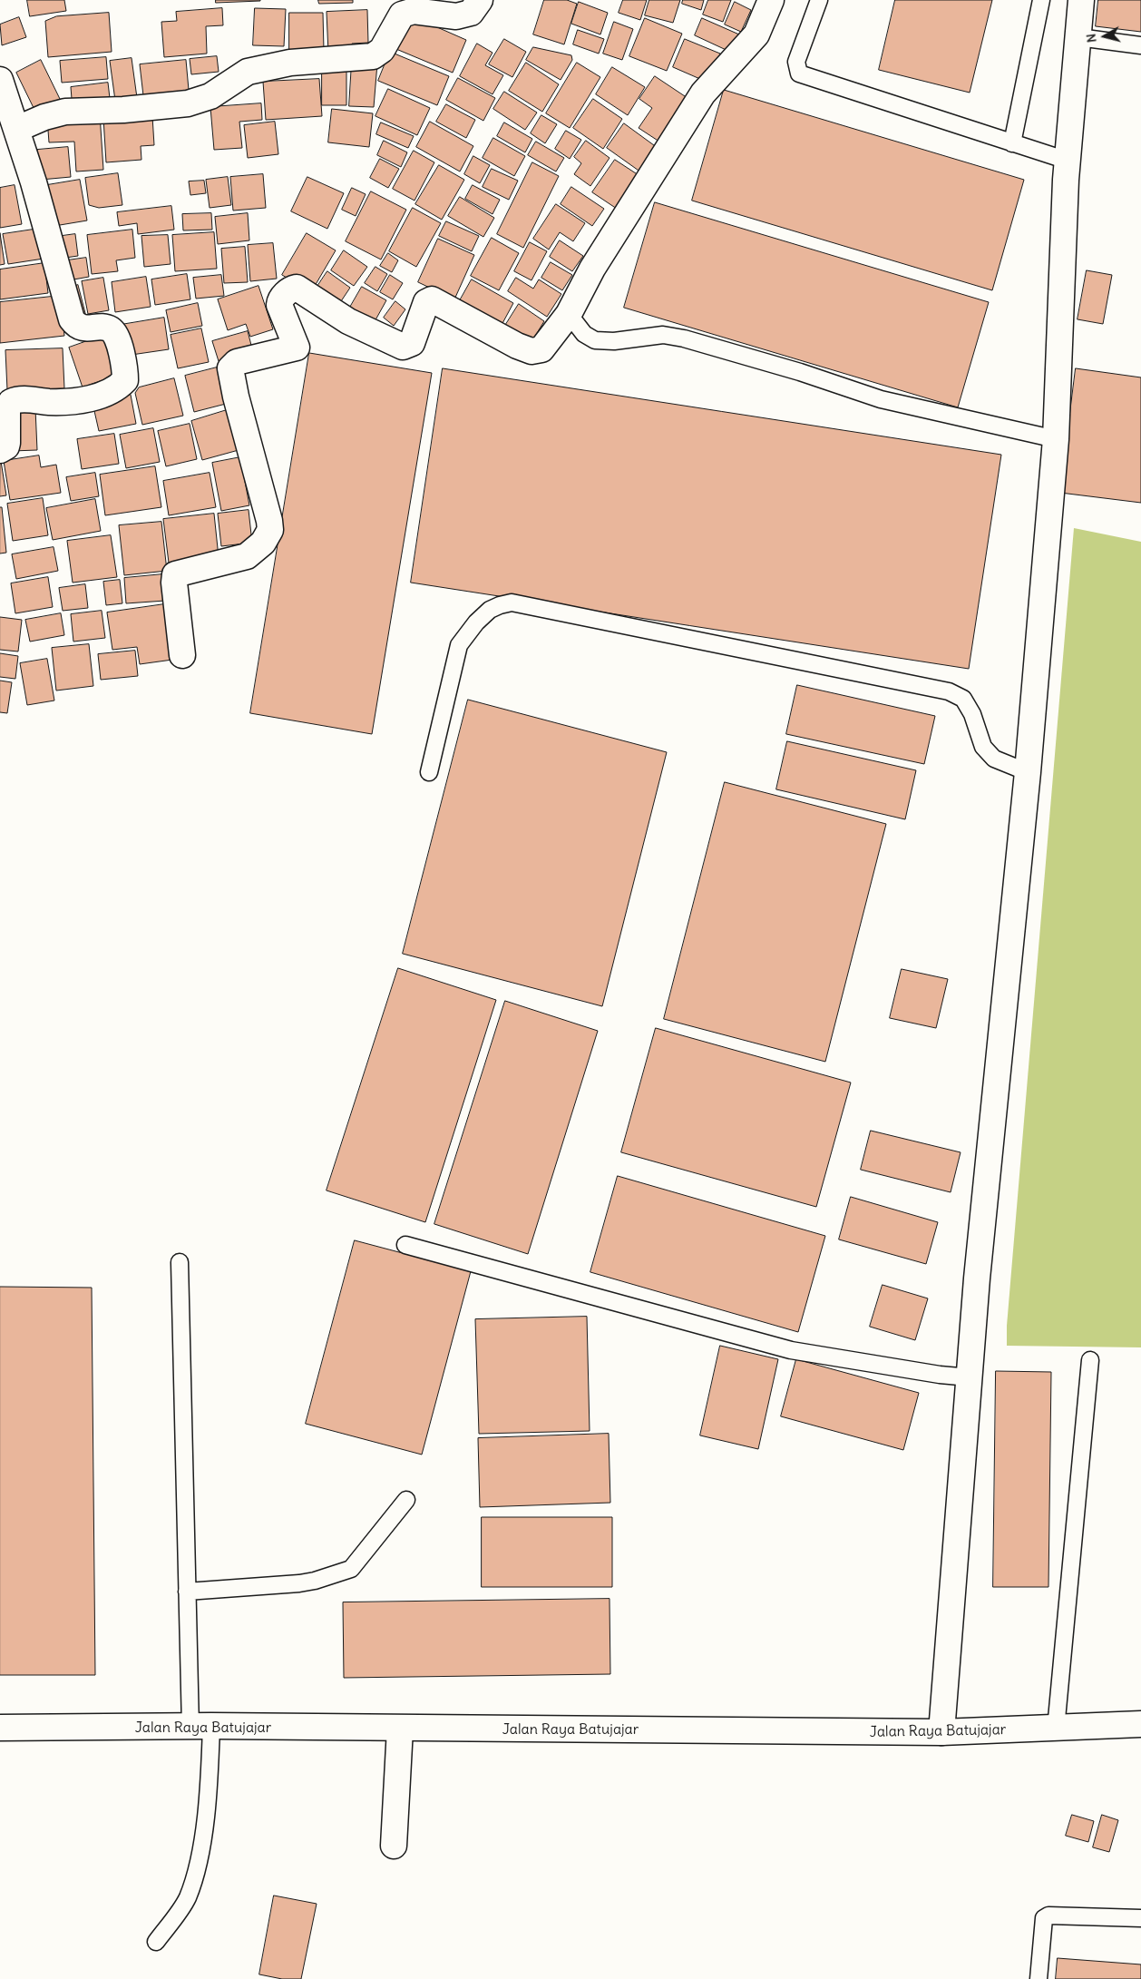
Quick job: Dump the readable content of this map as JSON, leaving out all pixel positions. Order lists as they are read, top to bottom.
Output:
{
  "streets": {
    "main road": ["Jalan Raya Batujajar"]
  },
  "north": "left"
}
